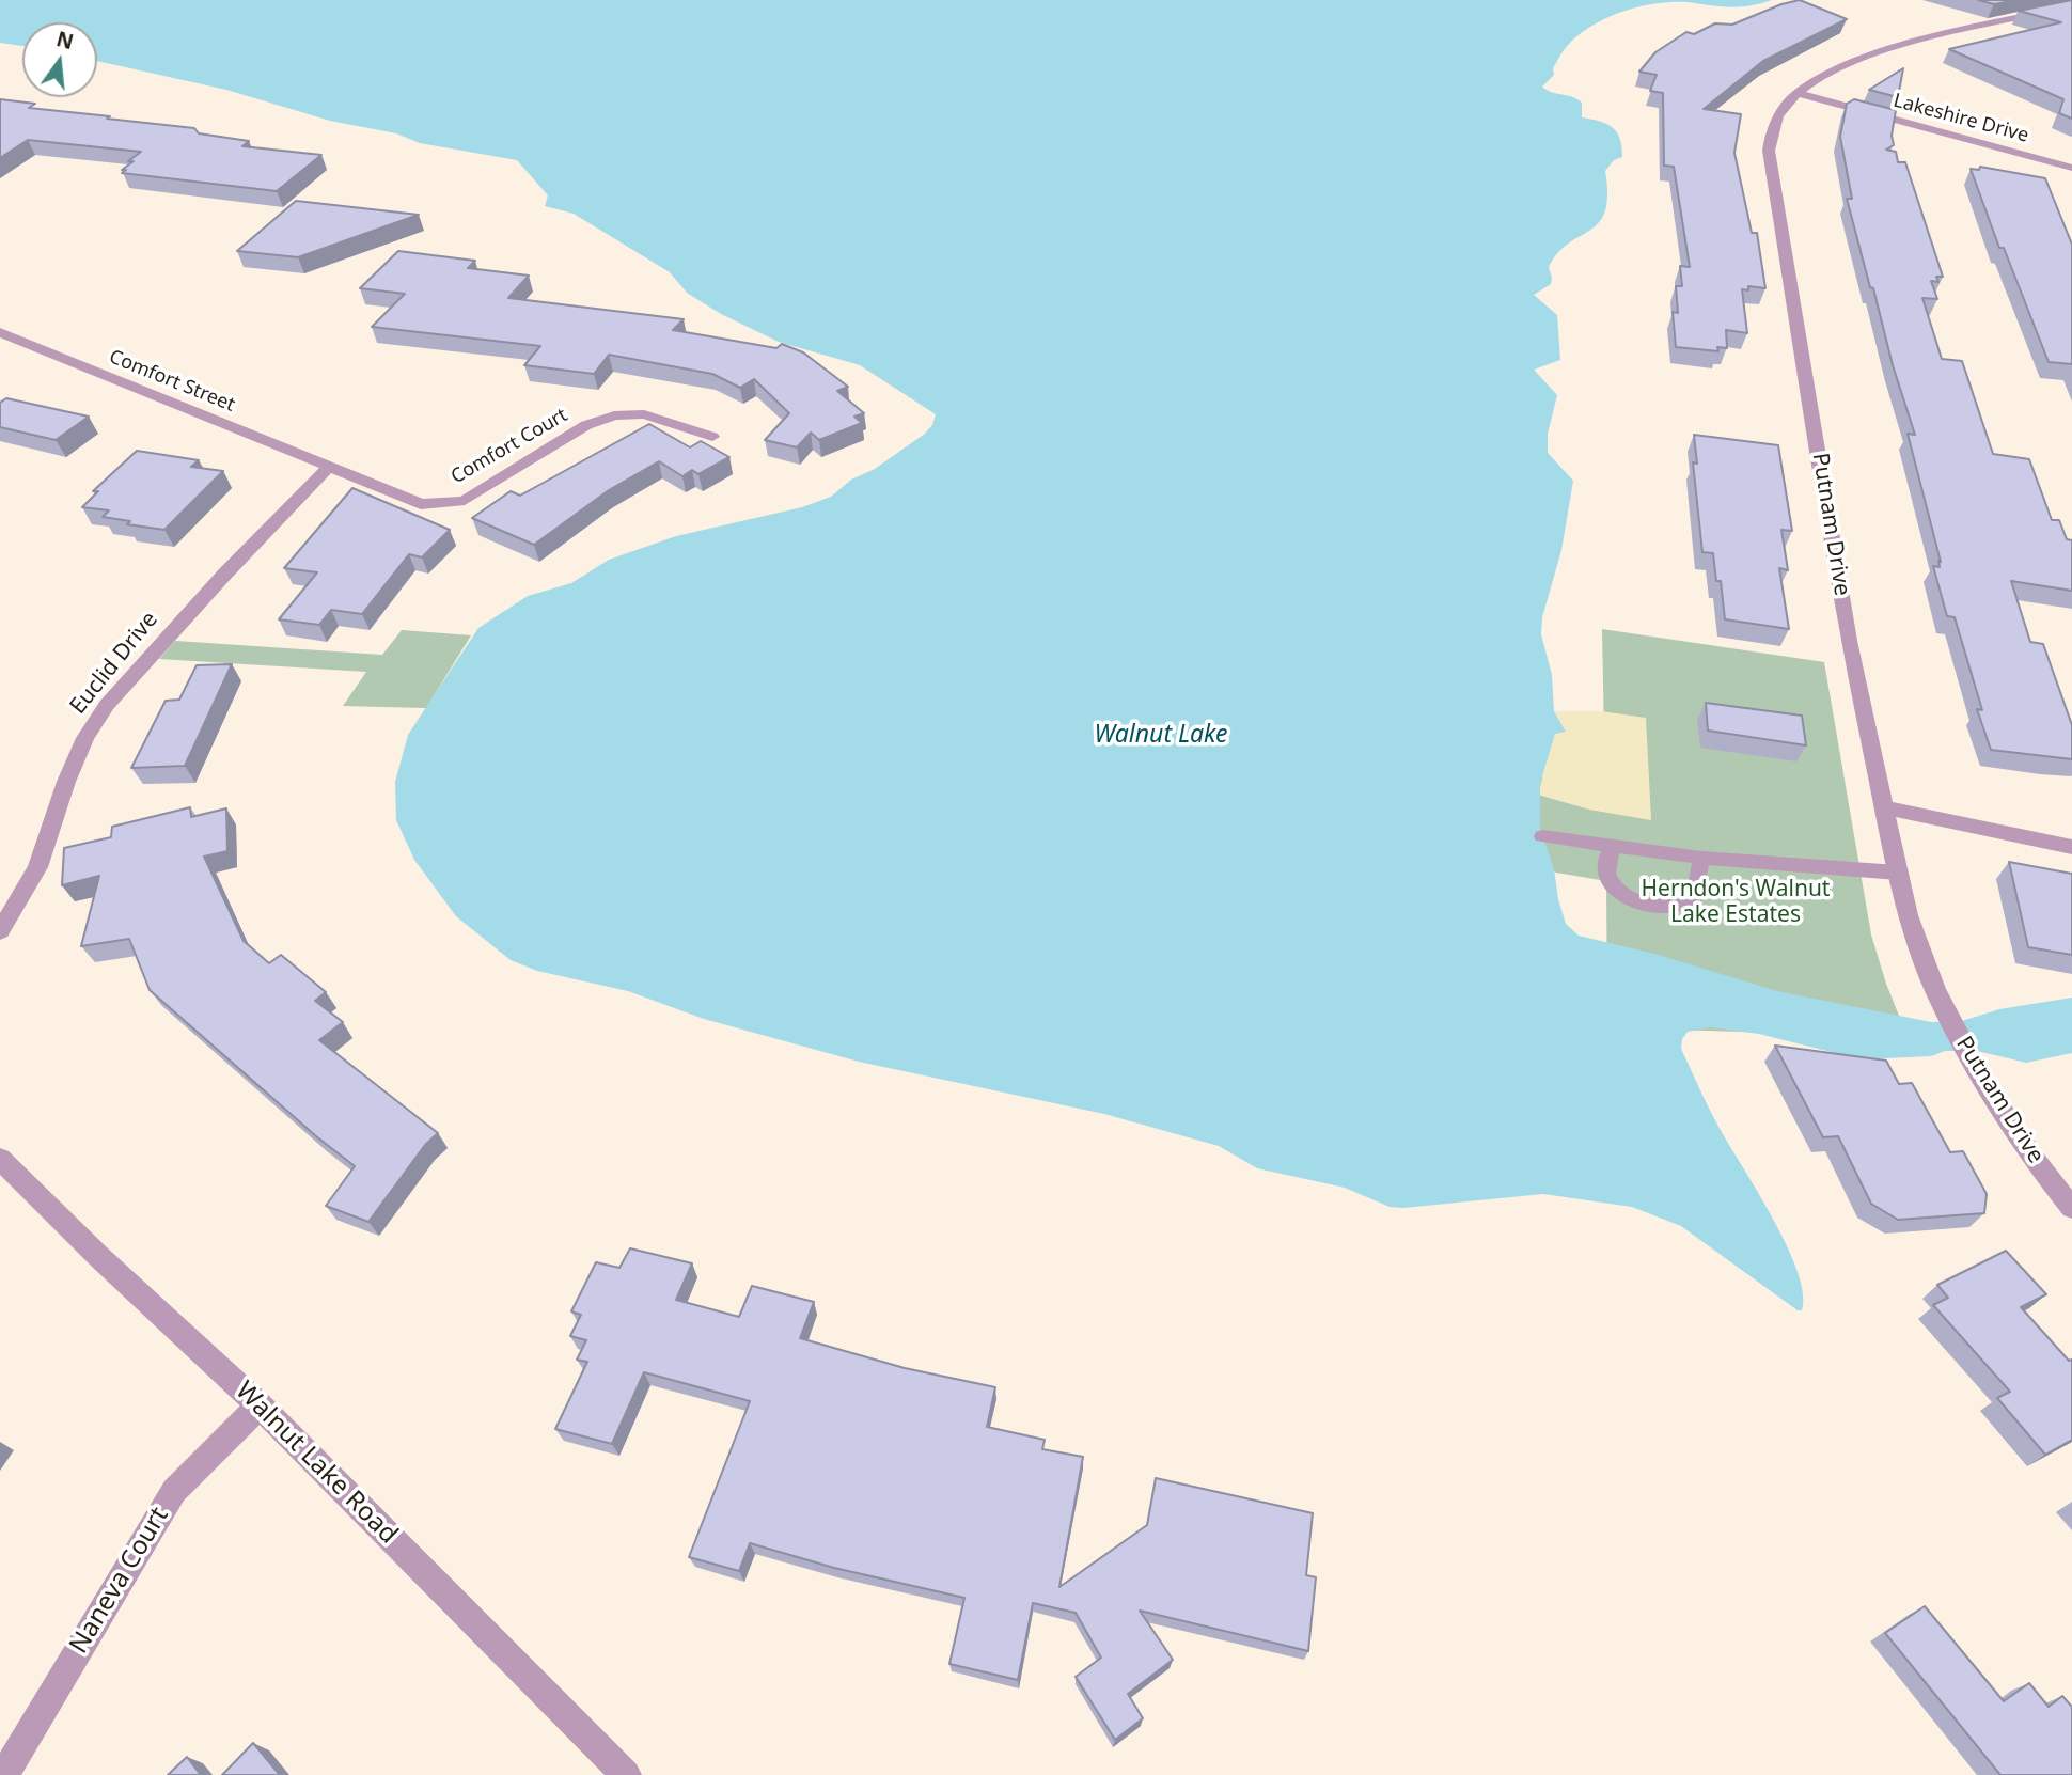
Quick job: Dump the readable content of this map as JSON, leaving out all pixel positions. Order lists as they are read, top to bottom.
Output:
{
  "streets": {
    "street": [
      "Lakeshire Drive",
      "Comfort Street",
      "Comfort Court",
      "Putnam Drive",
      "Euclid Drive",
      "Walnut Lake Road",
      "Naneva Court"
    ]
  },
  "crossings": [
    ["Lakeshire Drive", "Putnam Drive"],
    ["Comfort Street", "Comfort Court"],
    ["Comfort Street", "Euclid Drive"],
    ["Comfort Court", "Euclid Drive"],
    ["Walnut Lake Road", "Naneva Court"]
  ],
  "water": ["Walnut Lake"],
  "parks": ["Herndon's Walnut Lake Estates"],
  "north": "top"
}
